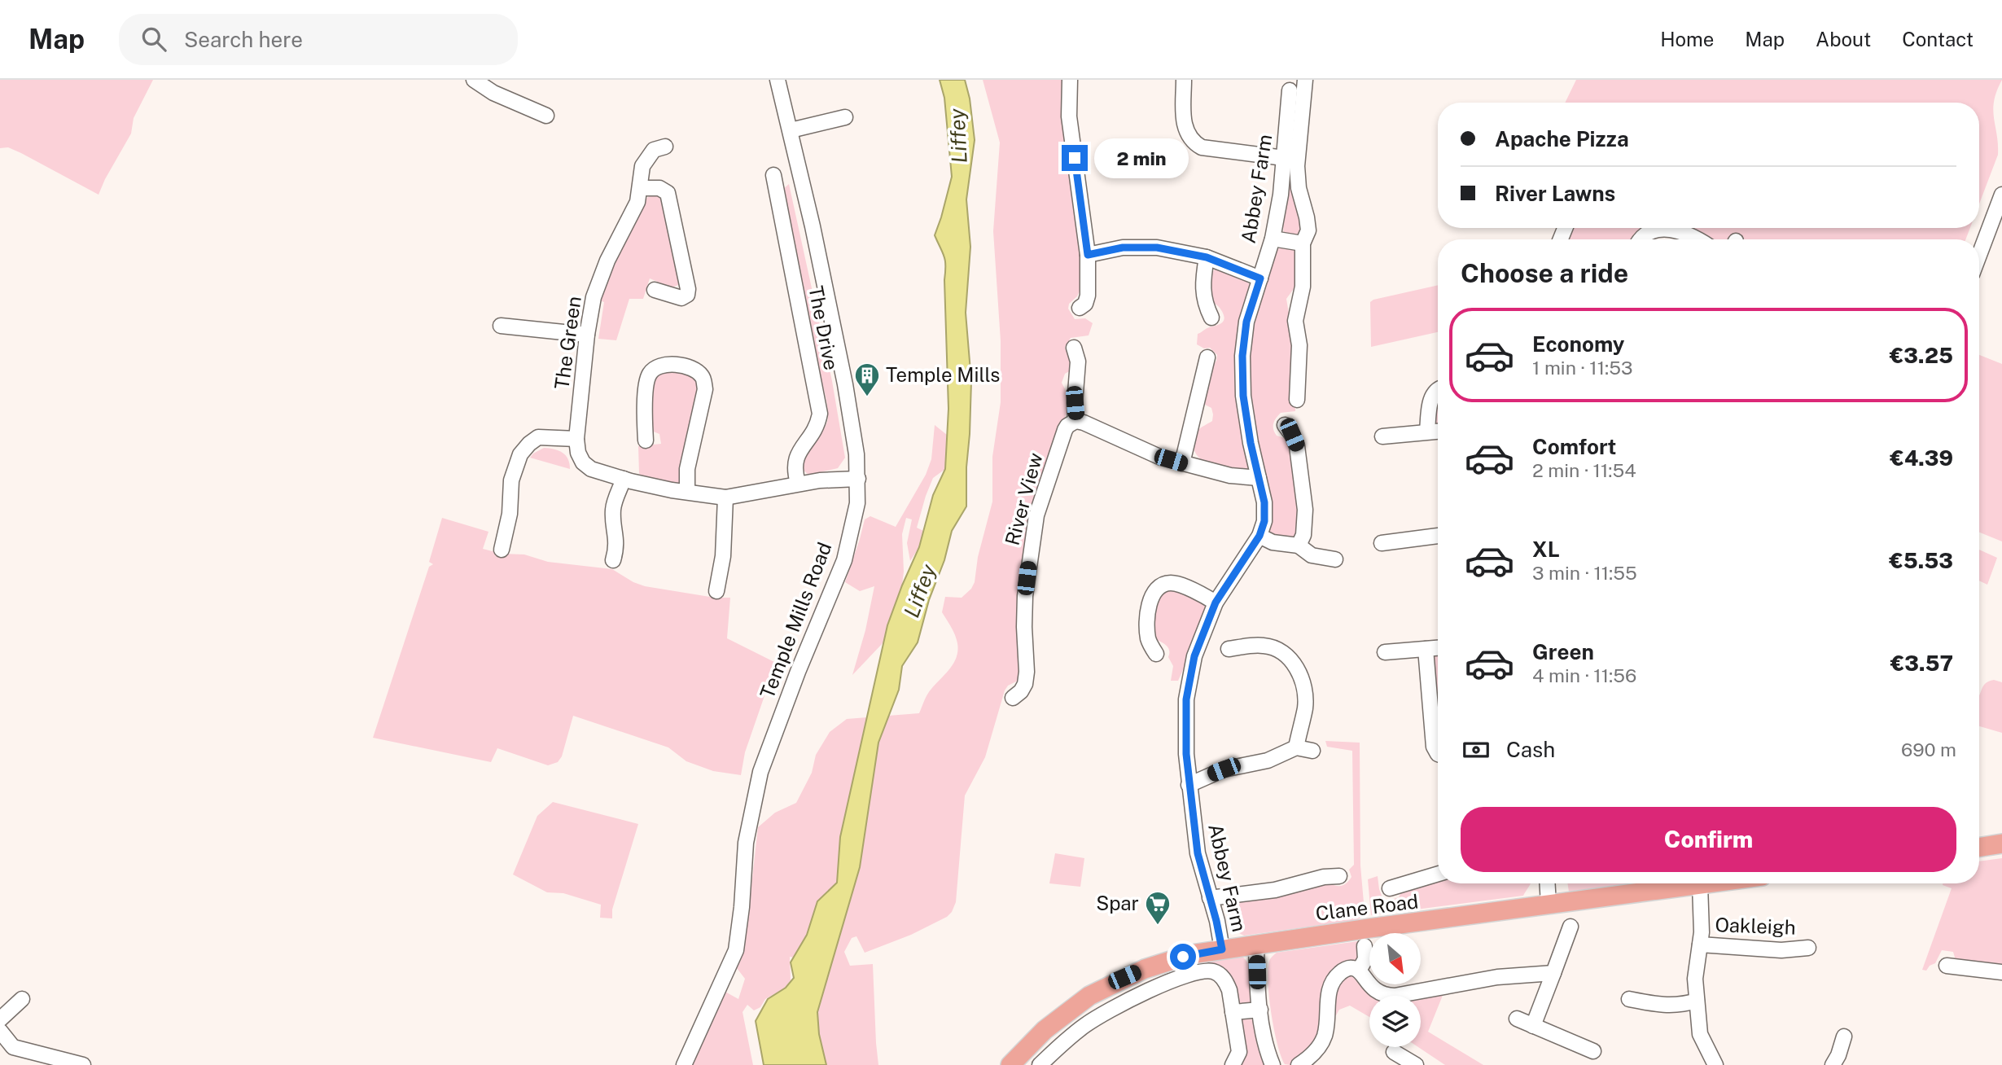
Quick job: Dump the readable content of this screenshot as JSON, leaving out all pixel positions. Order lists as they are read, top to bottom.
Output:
{
  "streets": {
    "main road": ["Clane Road"],
    "street": [
      "Abbey Farm",
      "The Drive",
      "The Green",
      "River View",
      "Temple Mills Road",
      "Oakleigh"
    ]
  },
  "crossings": [
    ["Abbey Farm", "Clane Road"],
    ["Clane Road", "Oakleigh"]
  ],
  "water": ["Liffey"],
  "places": {
    "building": ["Temple Mills"],
    "supermarket": ["Spar"]
  },
  "north": "bottom right",
  "page": {
    "header": "Map",
    "search": "Search here",
    "nav": [
      "Home",
      "Map",
      "About",
      "Contact"
    ],
    "banner": ["Apache Pizza", "River Lawns"],
    "bubble": "2 min",
    "heading": "Choose a ride",
    "list": [
      {
        "name": "Economy",
        "note": "1 min · 11:53",
        "value": "€3.25"
      },
      {
        "name": "Comfort",
        "note": "2 min · 11:54",
        "value": "€4.39"
      },
      {
        "name": "XL",
        "note": "3 min · 11:55",
        "value": "€5.53"
      },
      {
        "name": "Green",
        "note": "4 min · 11:56",
        "value": "€3.57"
      }
    ],
    "pay": ["Cash", "690 m"],
    "buttons": "Confirm"
  }
}
